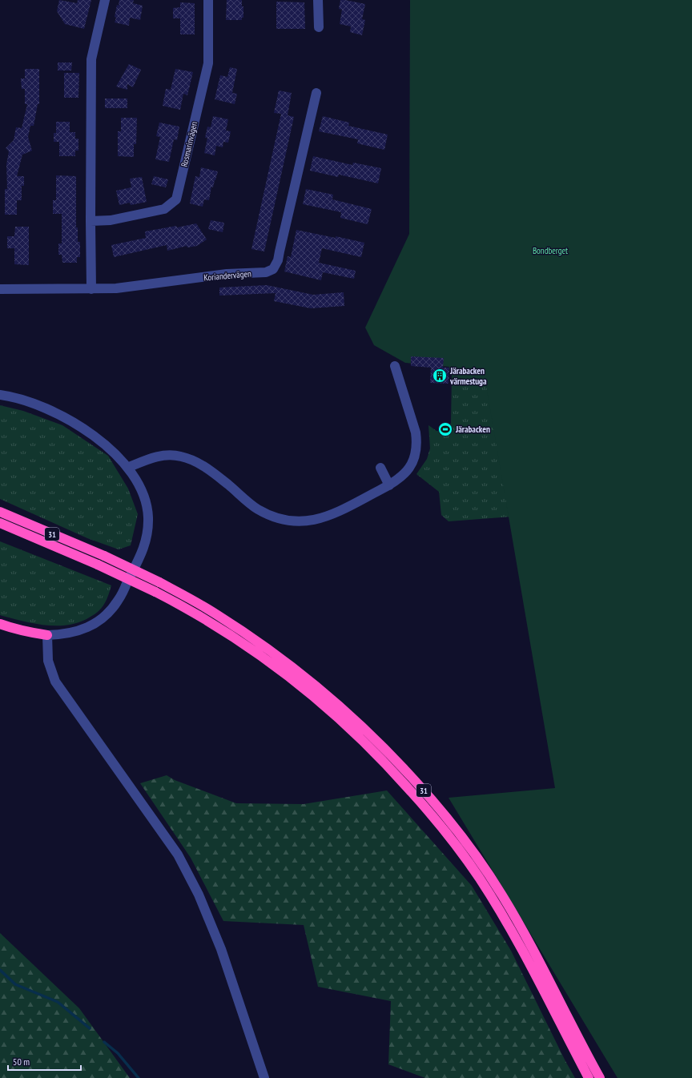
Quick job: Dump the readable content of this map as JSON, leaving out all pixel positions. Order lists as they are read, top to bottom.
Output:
{
  "streets": {
    "highway": ["31"],
    "street": ["Rosmarinvägen", "Koriandervägen"]
  },
  "parks": ["Bondberget"],
  "places": {
    "building": ["Järabacken värmestuga"],
    "sports": ["Järabacken"]
  },
  "scale_bar": "50 m"
}
